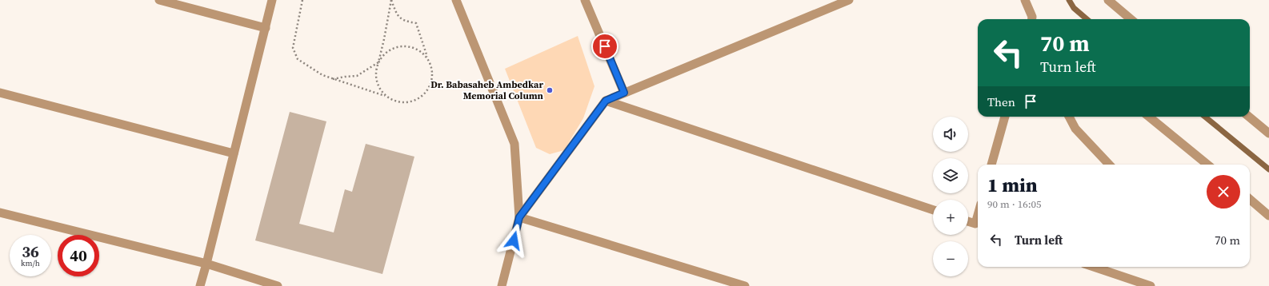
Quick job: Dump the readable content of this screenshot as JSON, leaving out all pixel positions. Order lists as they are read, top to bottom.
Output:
{
  "places": ["Dr. Babasaheb Ambedkar Memorial Column"],
  "page": {
    "turn": ["70 m", "Turn left"],
    "then": "Then",
    "map_buttons": ["+", "−"],
    "heading": ["1 min", "90 m · 16:05"],
    "list": [
      {
        "name": "Turn left",
        "value": "70 m"
      }
    ],
    "speed": "36 km/h",
    "limit": "40"
  }
}
